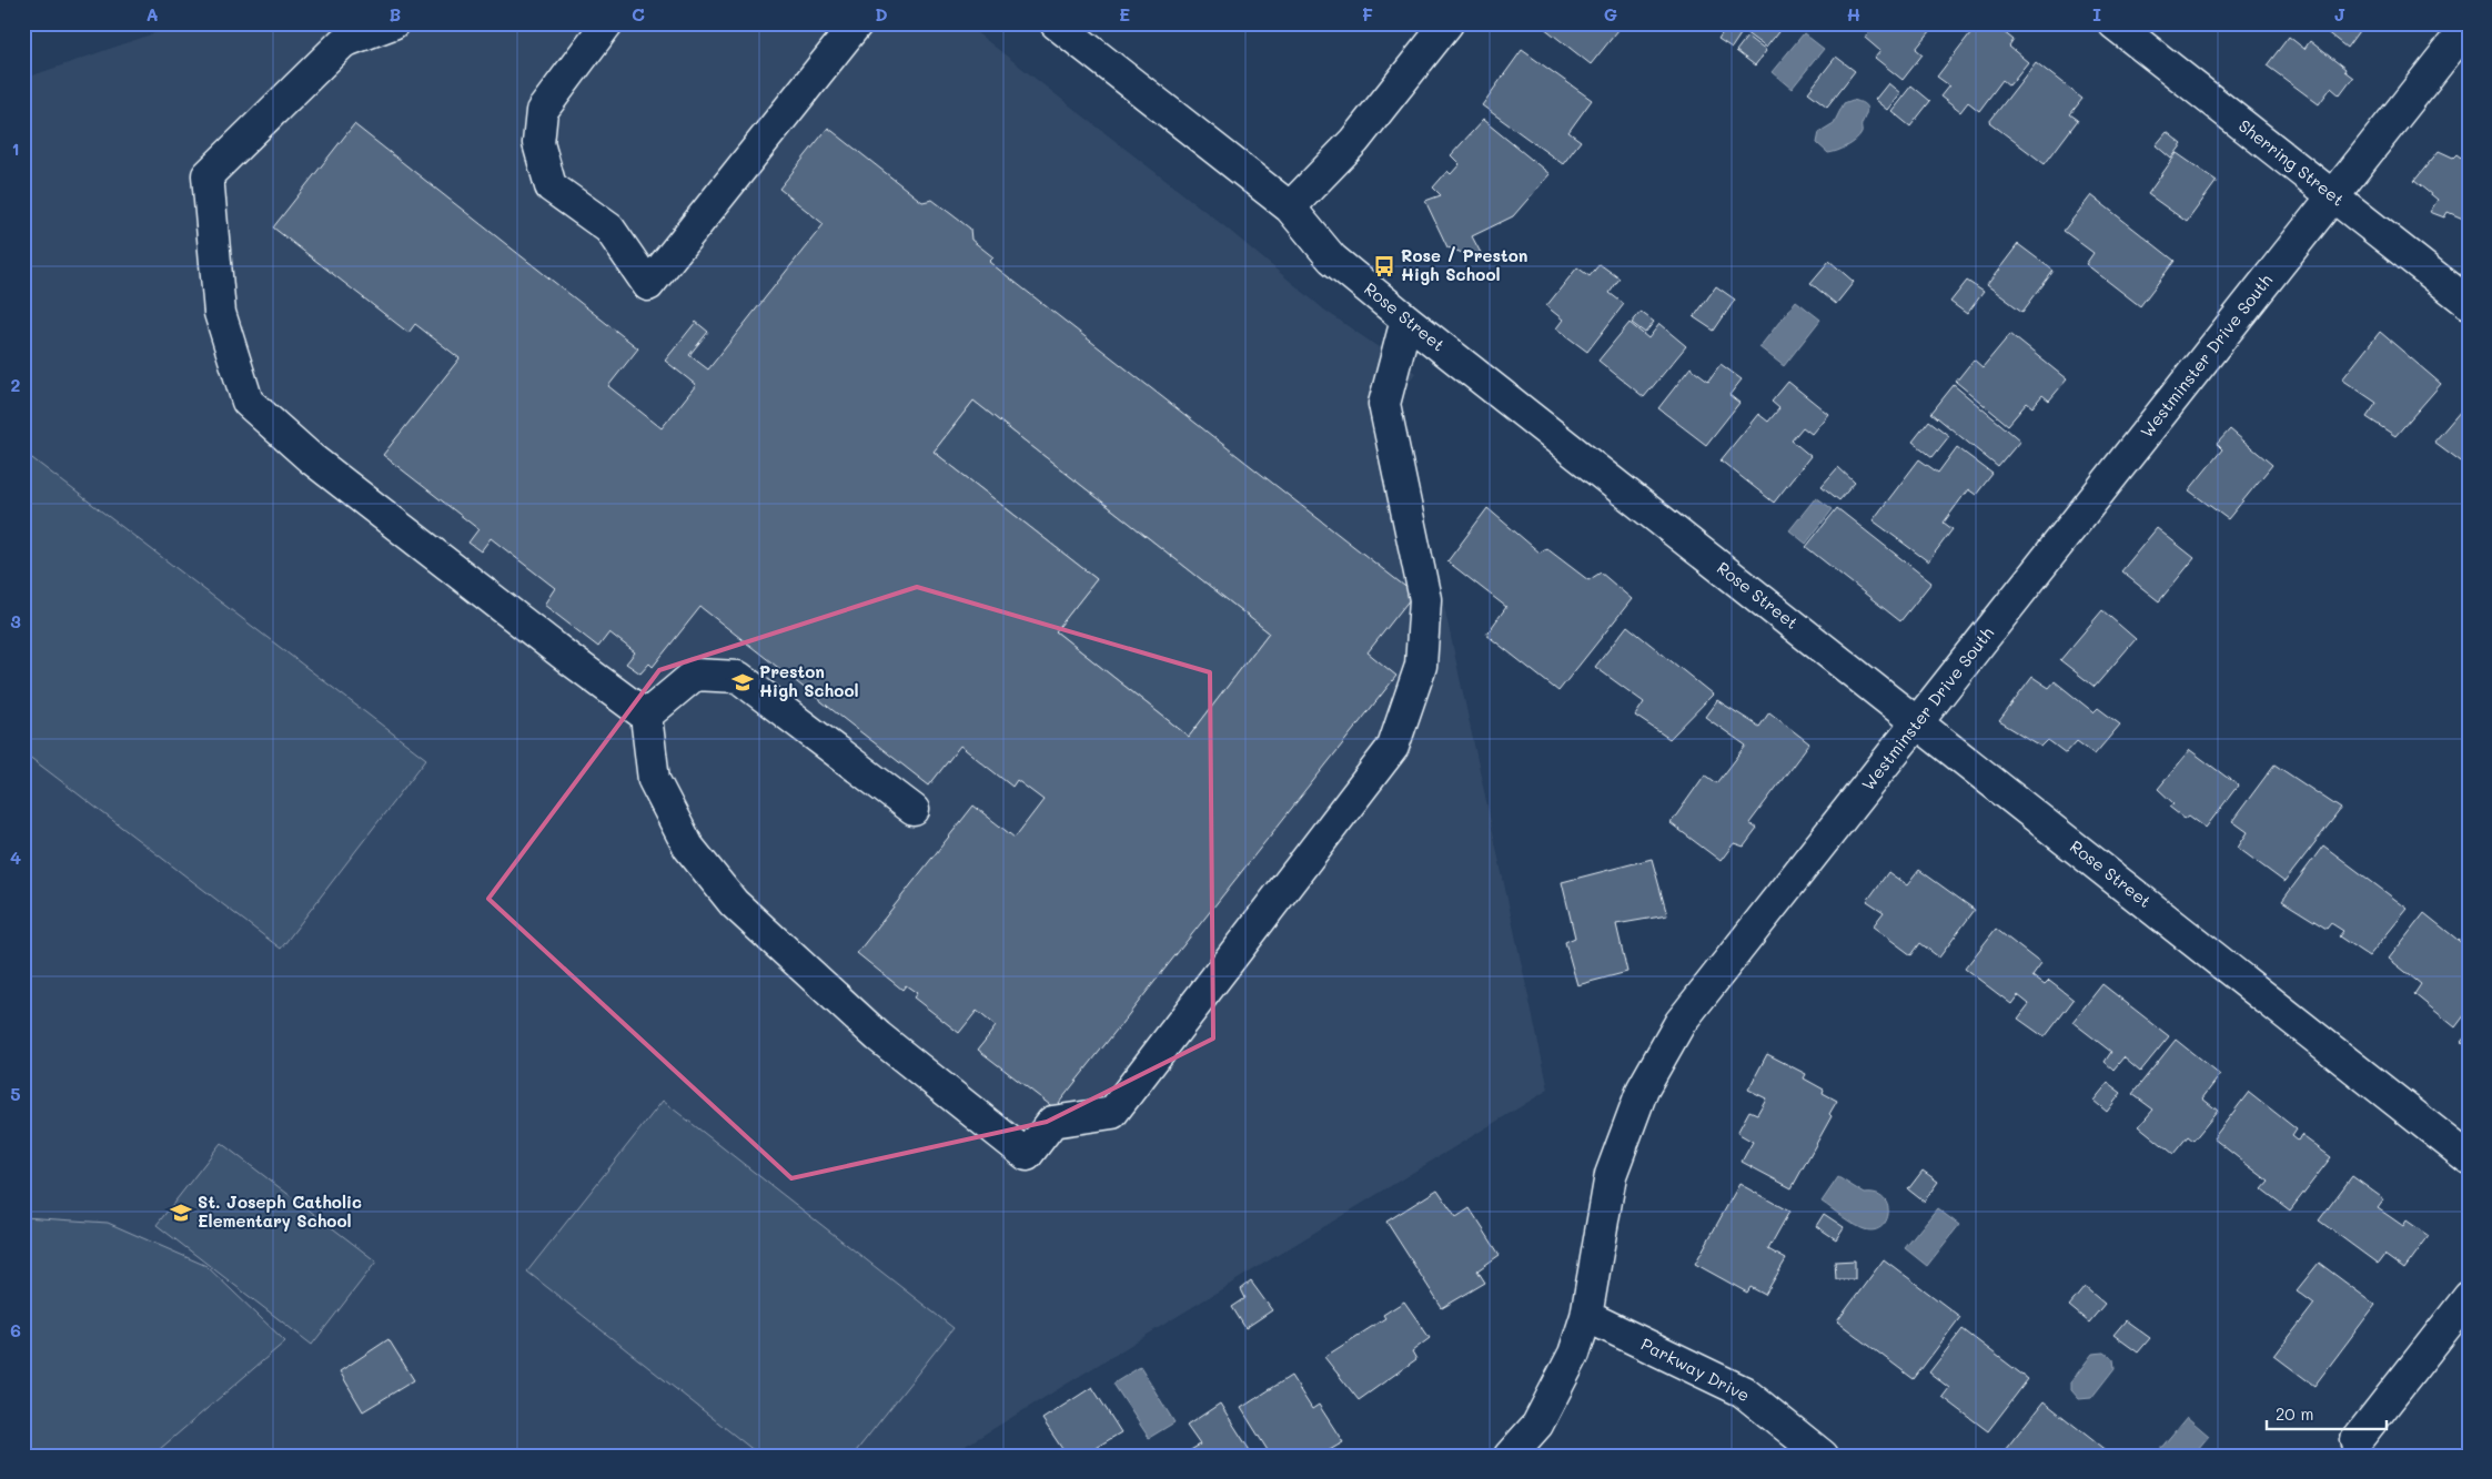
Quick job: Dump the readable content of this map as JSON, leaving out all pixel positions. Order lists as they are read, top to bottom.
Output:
{
  "streets": {
    "street": [
      "Sherring Street",
      "Rose Street",
      "Westminster Drive South",
      "Parkway Drive"
    ]
  },
  "crossings": [
    ["Sherring Street", "Westminster Drive South"],
    ["Rose Street", "Westminster Drive South"],
    ["Westminster Drive South", "Parkway Drive"]
  ],
  "places": {
    "bus stop": ["Rose / Preston High School"],
    "school or university": ["Preston High School", "St. Joseph Catholic Elementary School"]
  },
  "scale_bar": "20 m",
  "grid": {
    "columns": [
      "A",
      "B",
      "C",
      "D",
      "E",
      "F",
      "G",
      "H",
      "I",
      "J"
    ],
    "rows": [
      "1",
      "2",
      "3",
      "4",
      "5",
      "6"
    ]
  }
}
